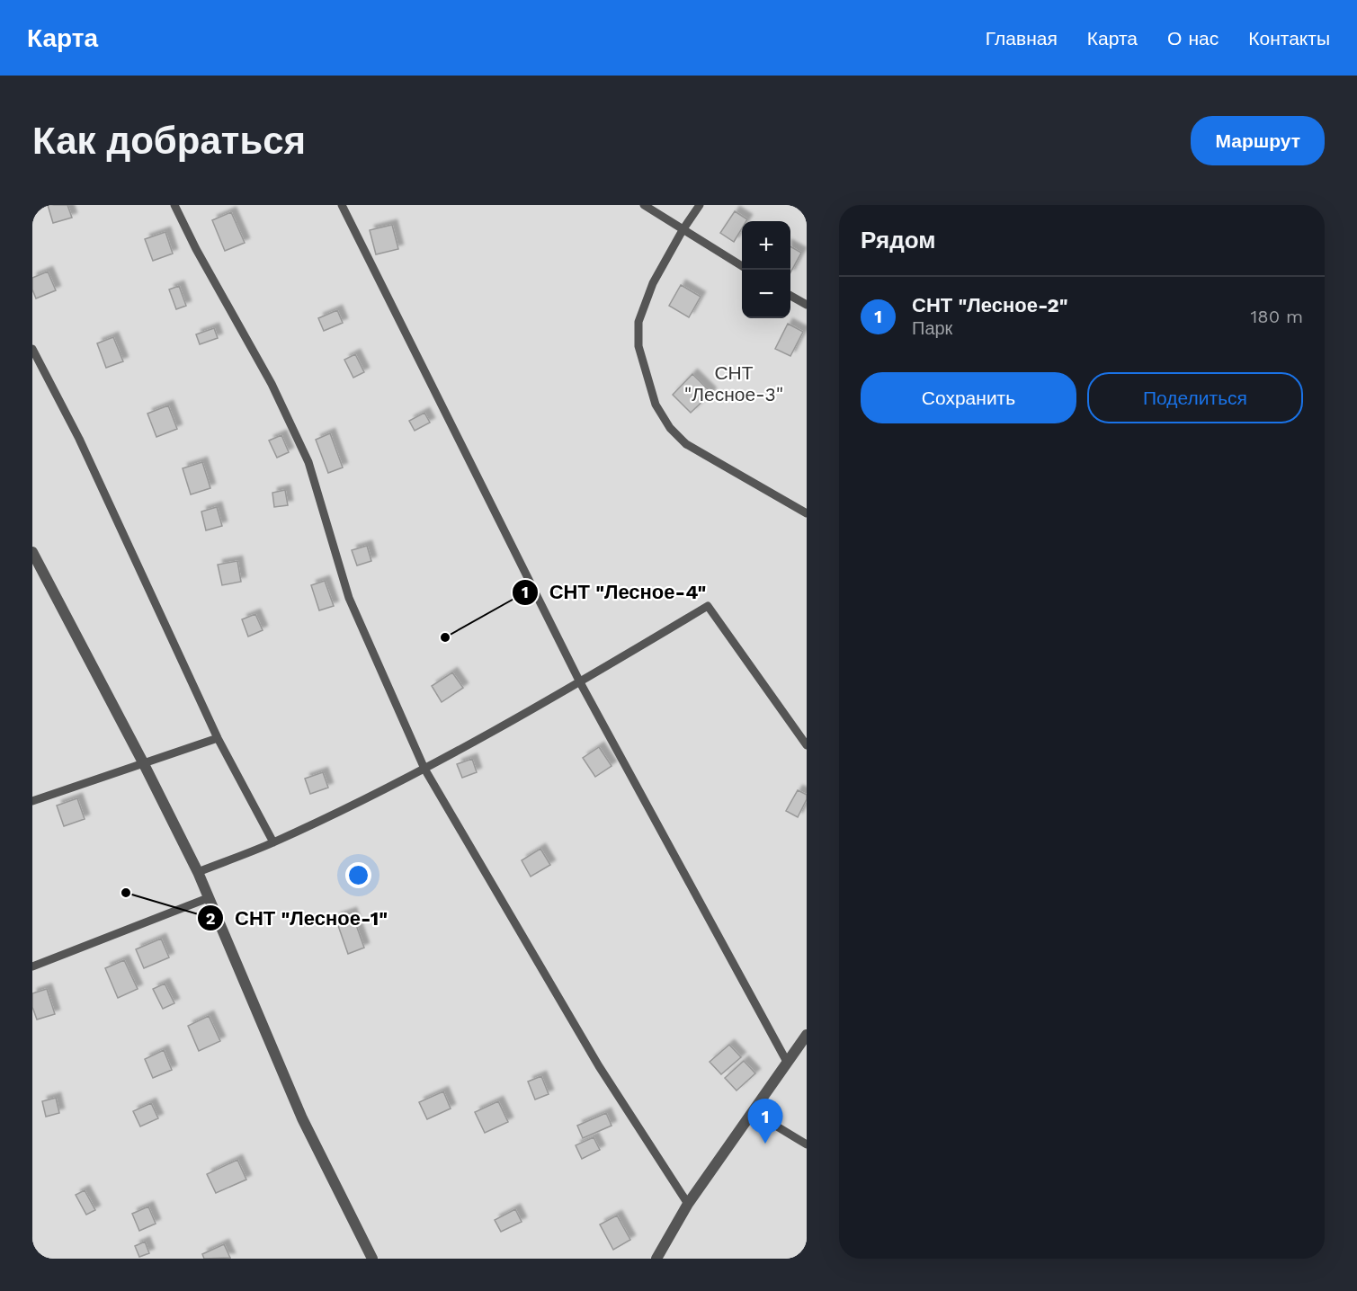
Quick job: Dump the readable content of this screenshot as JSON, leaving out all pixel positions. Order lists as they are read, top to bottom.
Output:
{
  "parks": ["СНТ \"Лесное-3\""],
  "places": ["СНТ \"Лесное-4\"", "СНТ \"Лесное-1\""],
  "page": {
    "header": "Карта",
    "nav": [
      "Главная",
      "Карта",
      "О нас",
      "Контакты"
    ],
    "buttons": [
      "Маршрут",
      ["Сохранить", "Поделиться"]
    ],
    "title": "Как добраться",
    "heading": "Рядом",
    "map_buttons": ["+", "−"],
    "list": [
      {
        "mark": "1",
        "name": "СНТ \"Лесное-2\"",
        "note": "Парк",
        "value": "180 m"
      }
    ],
    "pins": "1"
  }
}
